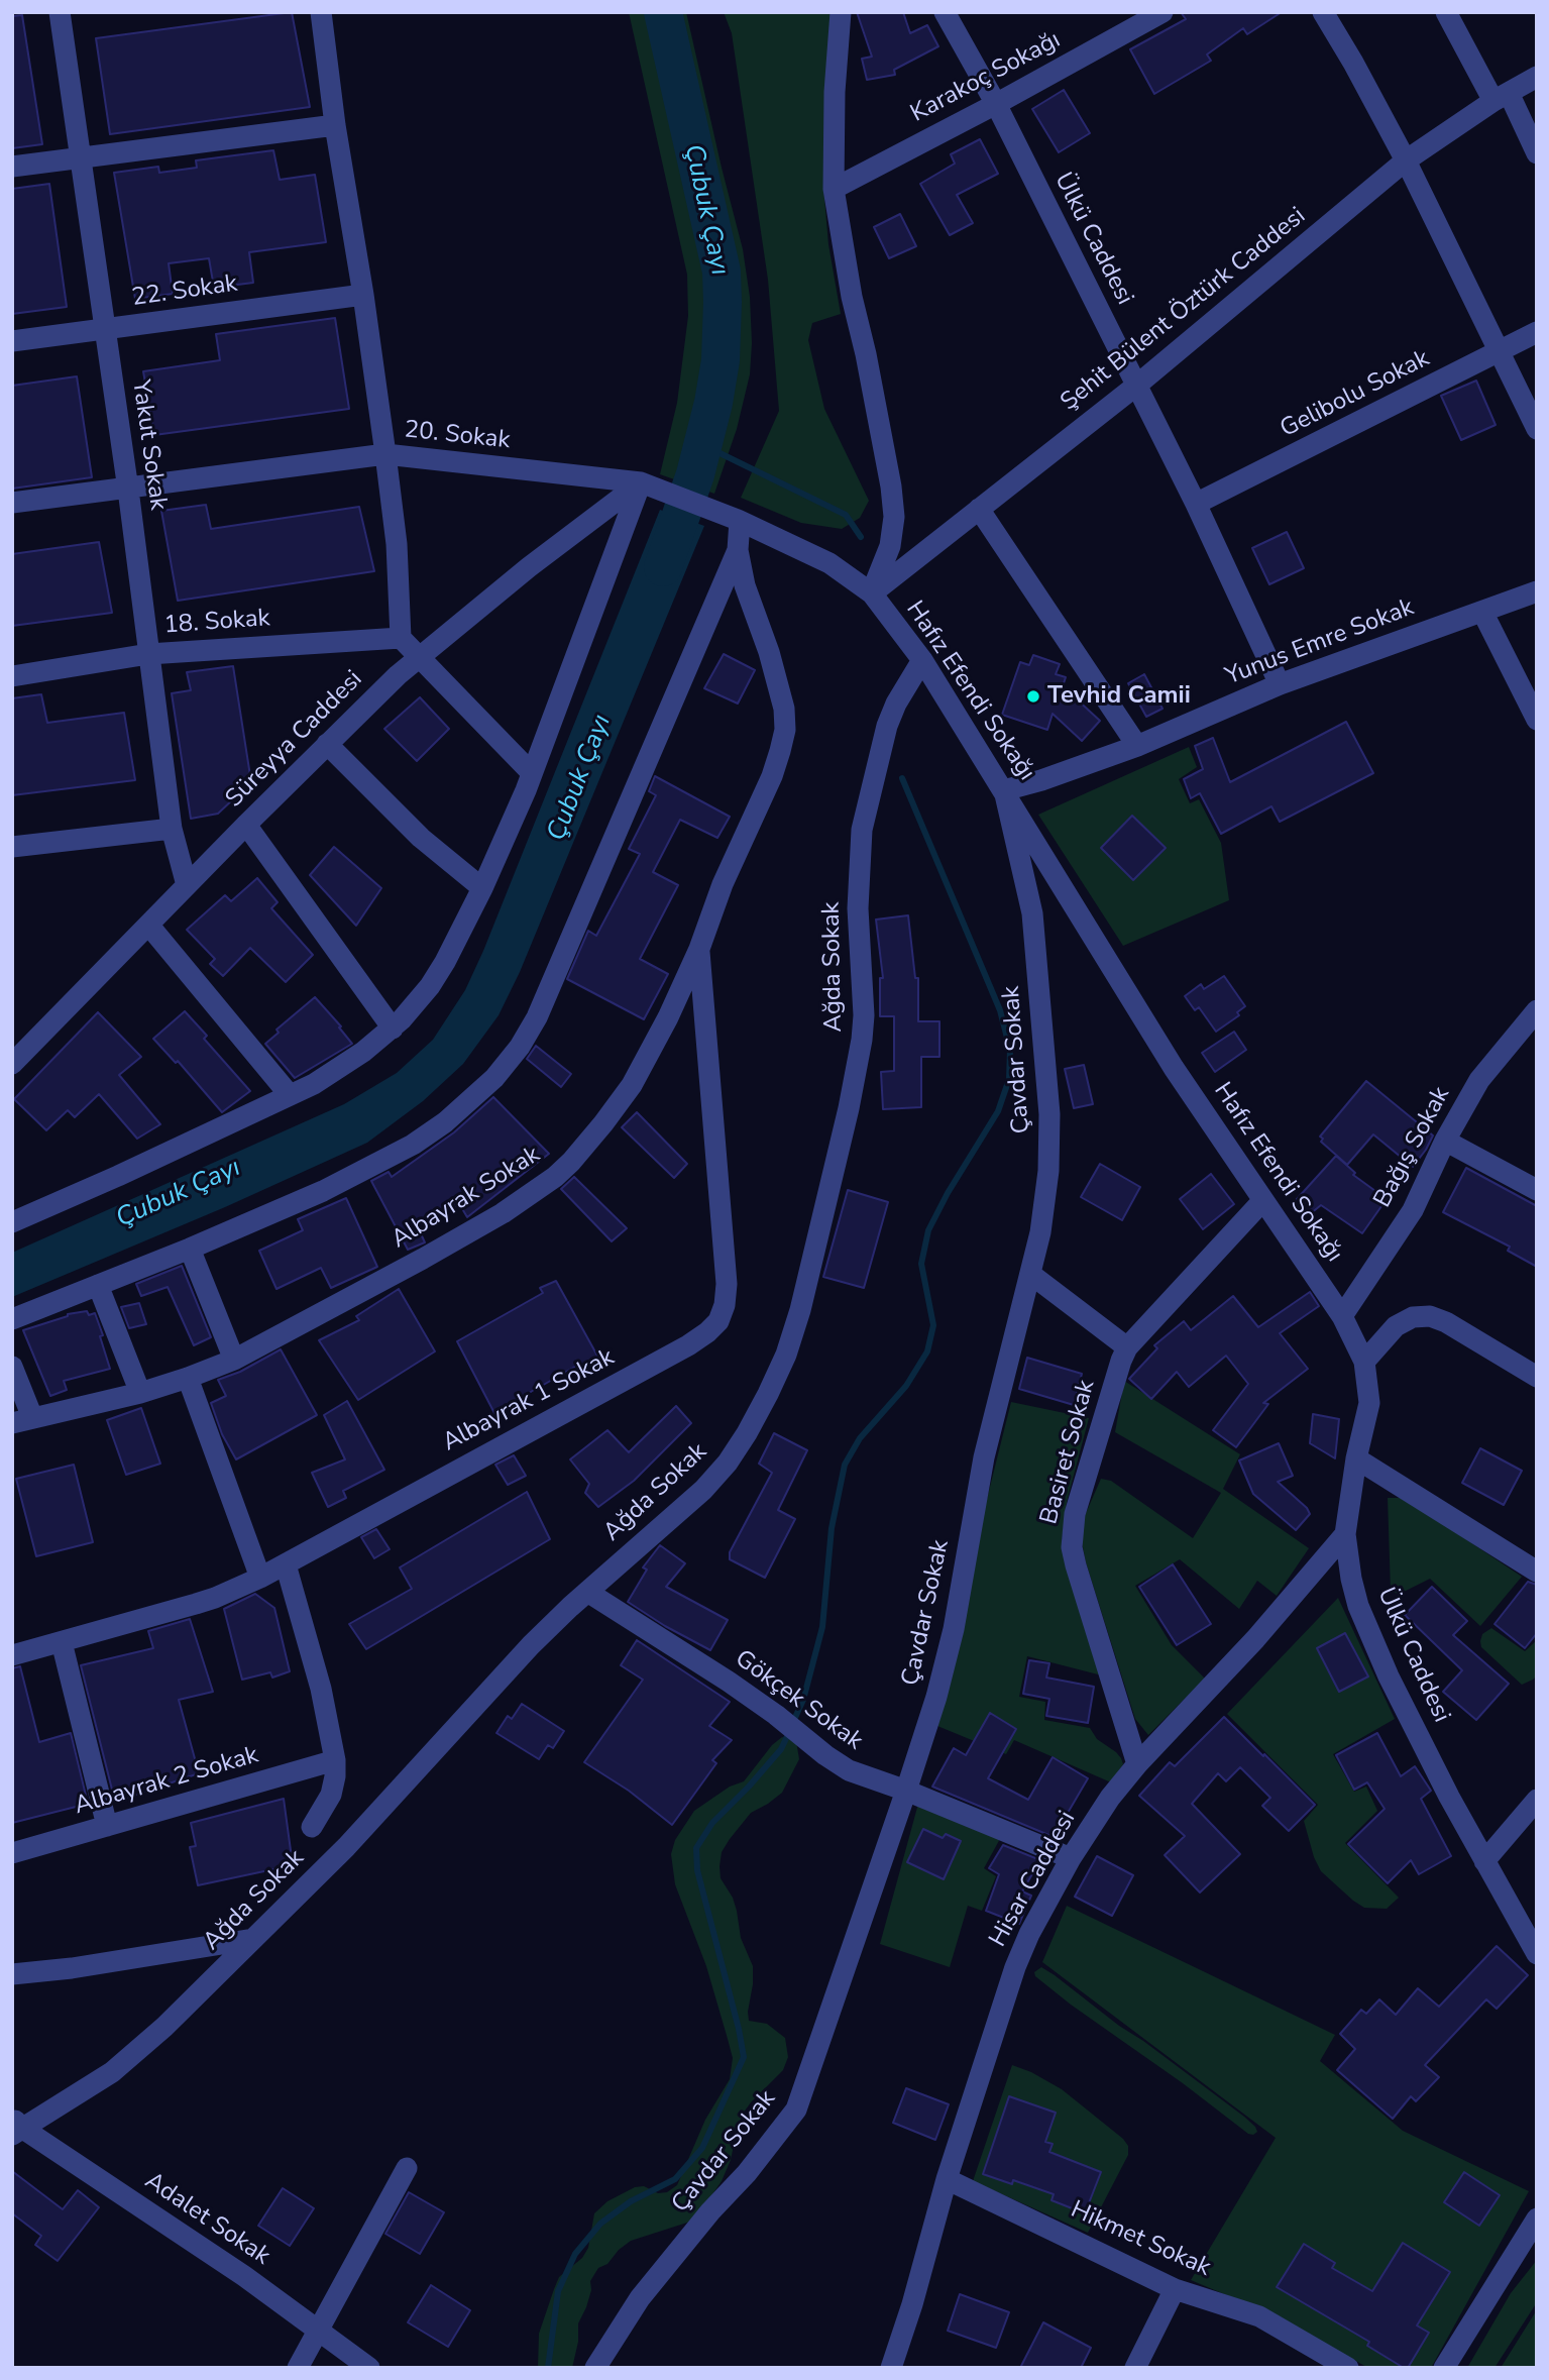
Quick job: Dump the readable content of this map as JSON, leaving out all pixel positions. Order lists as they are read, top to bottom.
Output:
{
  "streets": {
    "street": [
      "Karakoç Sokağı",
      "Ülkü Caddesi",
      "22. Sokak",
      "Şehit Bülent Öztürk Caddesi",
      "Gelibolu Sokak",
      "20. Sokak",
      "Yakut Sokak",
      "18. Sokak",
      "Yunus Emre Sokak",
      "Hafız Efendi Sokağı",
      "Süreyya Caddesi",
      "Ağda Sokak",
      "Çavdar Sokak",
      "Bağış Sokak",
      "Albayrak Sokak",
      "Albayrak 1 Sokak",
      "Basiret Sokak",
      "Gökçek Sokak",
      "Albayrak 2 Sokak",
      "Hisar Caddesi",
      "Adalet Sokak",
      "Hikmet Sokak"
    ]
  },
  "crossings": [
    ["Karakoç Sokağı", "Ülkü Caddesi"],
    ["Karakoç Sokağı", "Hafız Efendi Sokağı"],
    ["Ülkü Caddesi", "Şehit Bülent Öztürk Caddesi"],
    ["Ülkü Caddesi", "Gelibolu Sokak"],
    ["Ülkü Caddesi", "Yunus Emre Sokak"],
    ["Ülkü Caddesi", "Hafız Efendi Sokağı"],
    ["Ülkü Caddesi", "Bağış Sokak"],
    ["Ülkü Caddesi", "Hisar Caddesi"],
    ["22. Sokak", "Yakut Sokak"],
    ["Şehit Bülent Öztürk Caddesi", "20. Sokak"],
    ["Şehit Bülent Öztürk Caddesi", "Hafız Efendi Sokağı"],
    ["20. Sokak", "Yakut Sokak"],
    ["20. Sokak", "Hafız Efendi Sokağı"],
    ["20. Sokak", "Süreyya Caddesi"],
    ["20. Sokak", "Albayrak Sokak"],
    ["Yakut Sokak", "18. Sokak"],
    ["Yakut Sokak", "Süreyya Caddesi"],
    ["Yunus Emre Sokak", "Hafız Efendi Sokağı"],
    ["Yunus Emre Sokak", "Çavdar Sokak"],
    ["Hafız Efendi Sokağı", "Ağda Sokak"],
    ["Hafız Efendi Sokağı", "Çavdar Sokak"],
    ["Hafız Efendi Sokağı", "Bağış Sokak"],
    ["Hafız Efendi Sokağı", "Basiret Sokak"],
    ["Ağda Sokak", "Gökçek Sokak"],
    ["Ağda Sokak", "Adalet Sokak"],
    ["Çavdar Sokak", "Gökçek Sokak"],
    ["Albayrak Sokak", "Albayrak 1 Sokak"],
    ["Basiret Sokak", "Hisar Caddesi"],
    ["Gökçek Sokak", "Hisar Caddesi"],
    ["Hisar Caddesi", "Hikmet Sokak"]
  ],
  "water": ["Çubuk Çayı"],
  "places": ["Tevhid Camii"]
}
